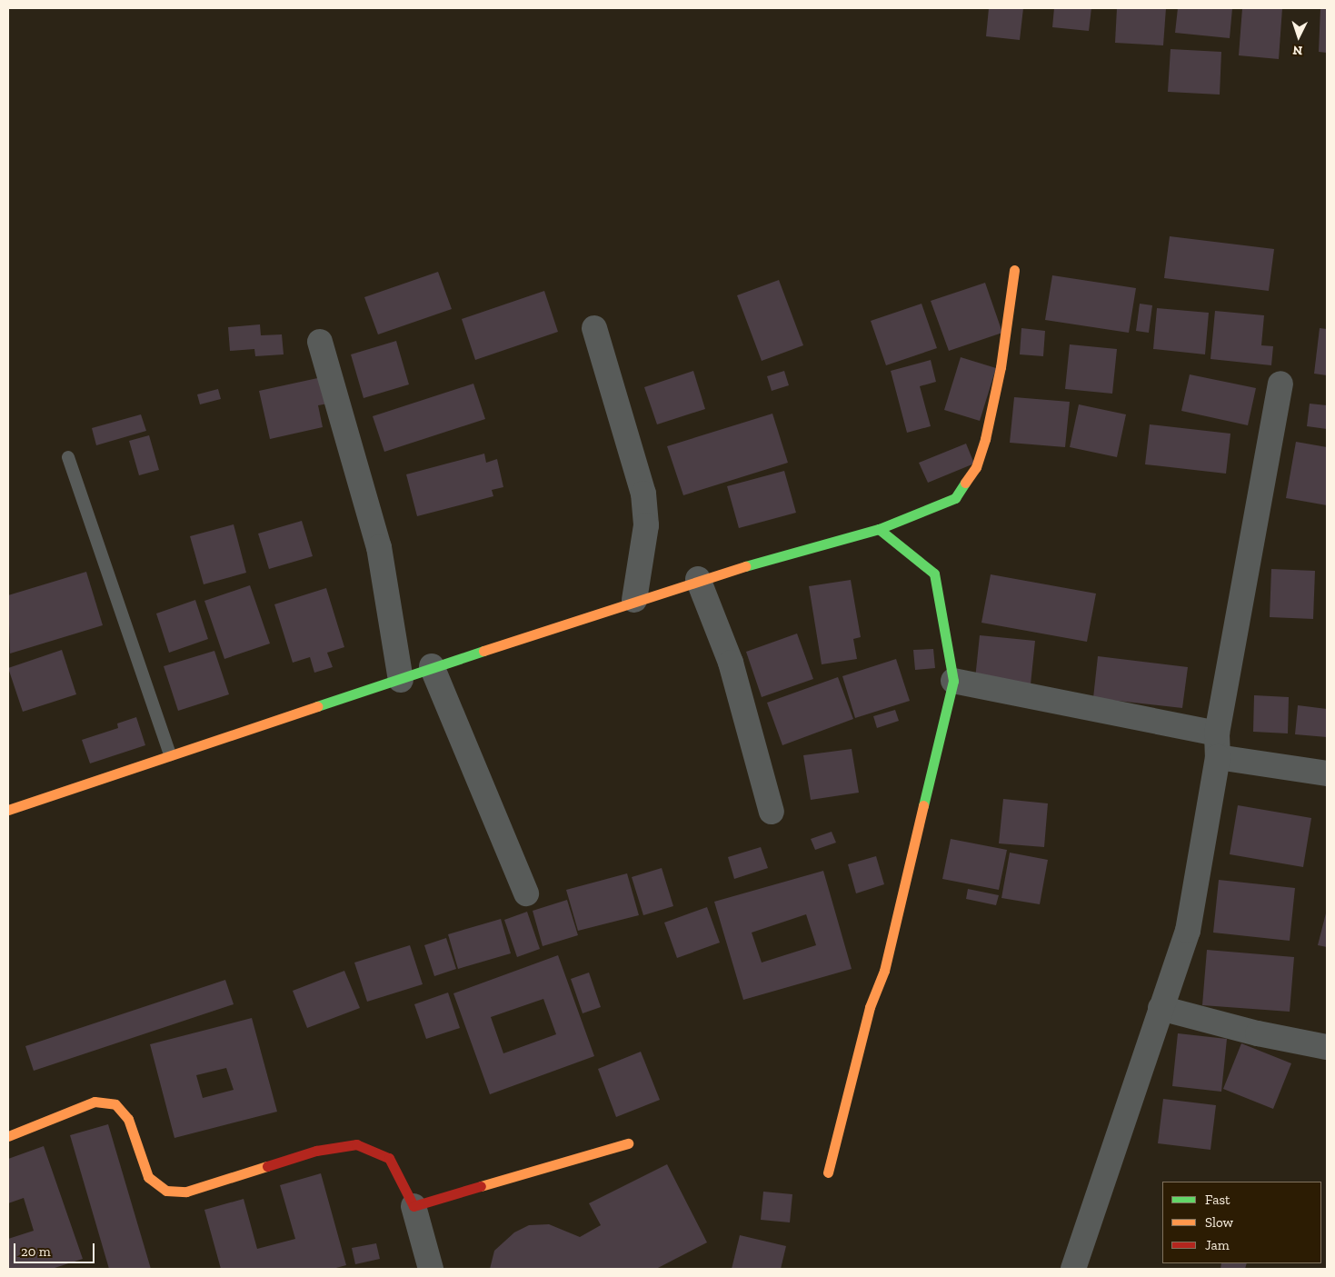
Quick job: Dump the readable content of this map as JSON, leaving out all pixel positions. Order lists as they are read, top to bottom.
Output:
{
  "legend": ["Fast", "Slow", "Jam"],
  "scale_bar": "20 m",
  "north": "bottom"
}
